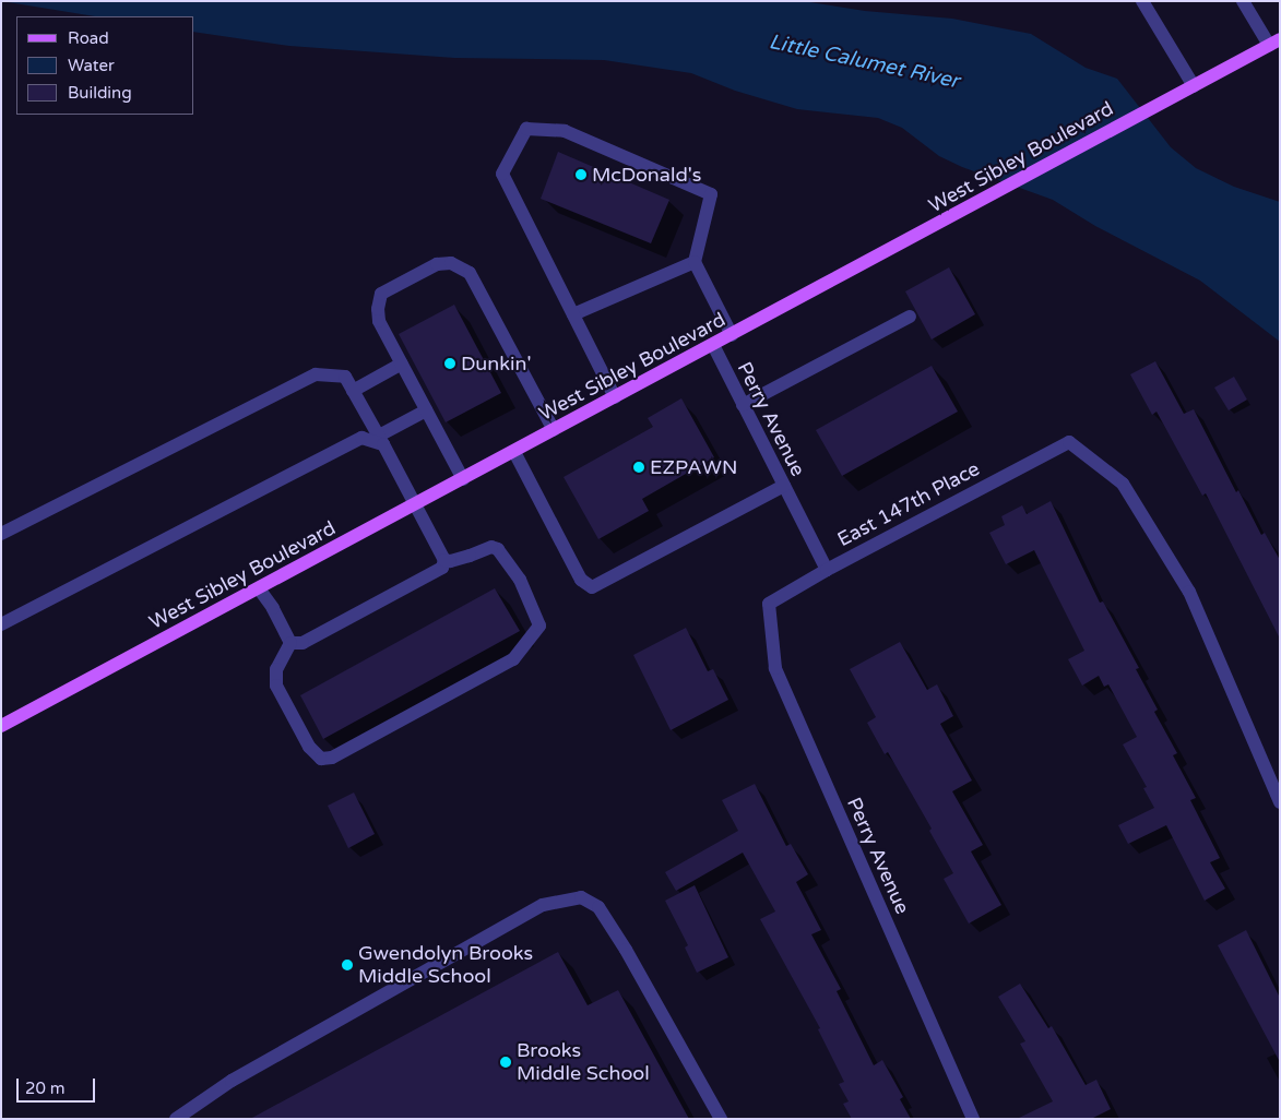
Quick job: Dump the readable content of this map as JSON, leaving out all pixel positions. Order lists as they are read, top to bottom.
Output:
{
  "streets": {
    "main road": ["West Sibley Boulevard"],
    "street": ["Perry Avenue", "East 147th Place"]
  },
  "crossings": [
    ["West Sibley Boulevard", "Perry Avenue"],
    ["Perry Avenue", "East 147th Place"]
  ],
  "water": ["Little Calumet River"],
  "places": [
    "McDonald's",
    "Dunkin'",
    "EZPAWN",
    "Gwendolyn Brooks Middle School",
    "Brooks Middle School"
  ],
  "legend": ["Road", "Water", "Building"],
  "scale_bar": "20 m"
}
